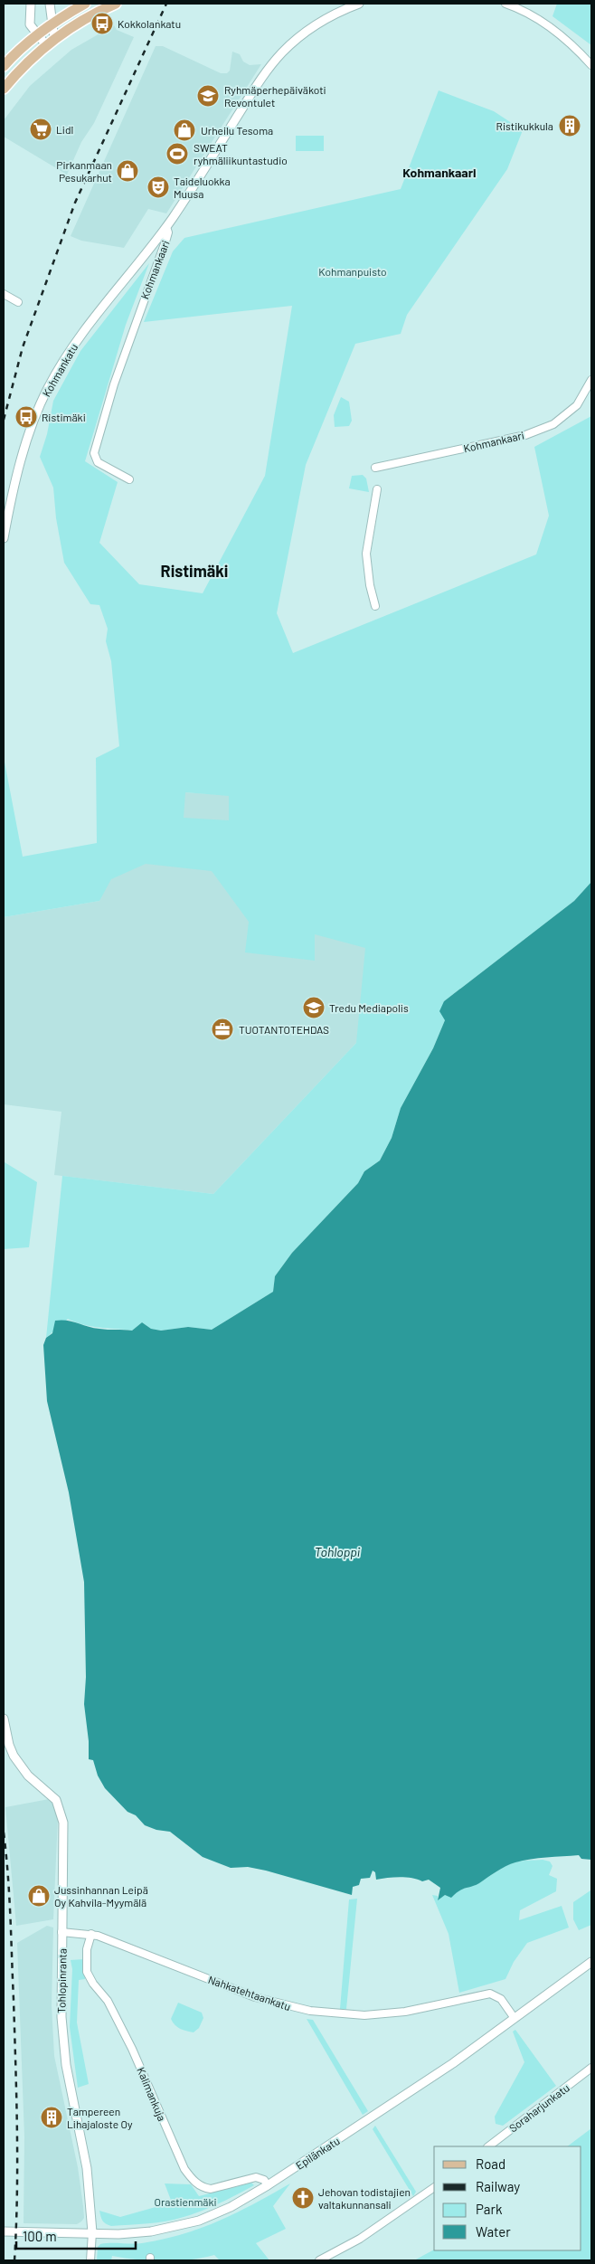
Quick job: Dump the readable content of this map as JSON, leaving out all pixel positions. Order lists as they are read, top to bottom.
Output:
{
  "streets": {
    "street": [
      "Kohmankaari",
      "Kohmankatu",
      "Tohlopinranta",
      "Nahkatehtaankatu",
      "Kalimankuja",
      "Soraharjunkatu",
      "Epilänkatu"
    ]
  },
  "crossings": [
    ["Kohmankaari", "Kohmankatu"],
    ["Tohlopinranta", "Nahkatehtaankatu"],
    ["Tohlopinranta", "Epilänkatu"],
    ["Nahkatehtaankatu", "Kalimankuja"],
    ["Nahkatehtaankatu", "Epilänkatu"],
    ["Kalimankuja", "Epilänkatu"]
  ],
  "districts": ["Kohmankaari", "Ristimäki"],
  "water": ["Tohloppi"],
  "parks": ["Kohmanpuisto", "Orastienmäki"],
  "places": {
    "bus stop": ["Kokkolankatu", "Ristimäki"],
    "school or university": ["Ryhmäperhepäiväkoti Revontulet", "Tredu Mediapolis"],
    "building": ["Ristikukkula", "Tampereen Lihajaloste Oy"],
    "supermarket": ["Lidl"],
    "shop": ["Urheilu Tesoma", "Pirkanmaan Pesukarhut", "Jussinhannan Leipä Oy Kahvila-Myymälä"],
    "sports": ["SWEAT ryhmäliikuntastudio"],
    "theatre": ["Taideluokka Muusa"],
    "office": ["TUOTANTOTEHDAS"],
    "church": ["Jehovan todistajien valtakunnansali"]
  },
  "legend": [
    "Road",
    "Railway",
    "Park",
    "Water"
  ],
  "scale_bar": "100 m"
}
